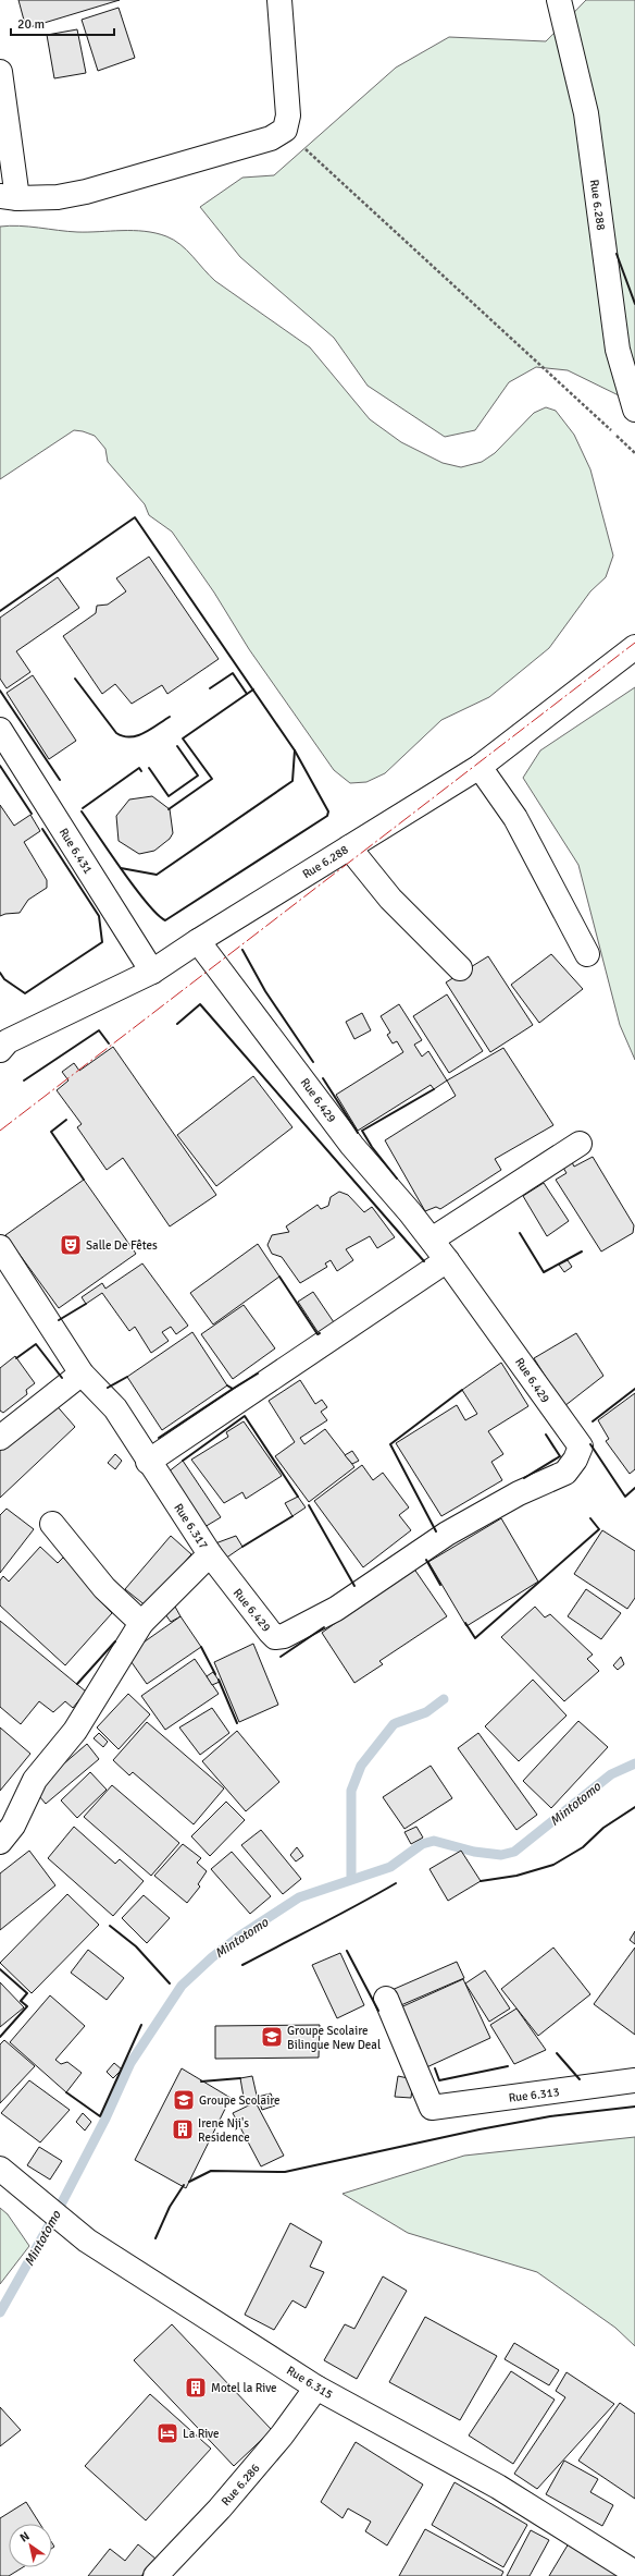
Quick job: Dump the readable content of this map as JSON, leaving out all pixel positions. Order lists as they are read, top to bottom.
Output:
{
  "streets": {
    "street": [
      "Rue 6.288",
      "Rue 6.431",
      "Rue 6.429",
      "Rue 6.317",
      "Rue 6.313",
      "Rue 6.315",
      "Rue 6.286"
    ]
  },
  "crossings": [
    ["Rue 6.288", "Rue 6.431"],
    ["Rue 6.288", "Rue 6.429"],
    ["Rue 6.429", "Rue 6.317"],
    ["Rue 6.315", "Rue 6.286"]
  ],
  "water": ["Mintotomo"],
  "places": {
    "theatre": ["Salle De Fêtes"],
    "school or university": ["Groupe Scolaire Bilingue New Deal", "Groupe Scolaire"],
    "building": ["Irene Nji's Residence", "Motel la Rive"],
    "hotel": ["La Rive"]
  },
  "scale_bar": "20 m",
  "north": "top left"
}
